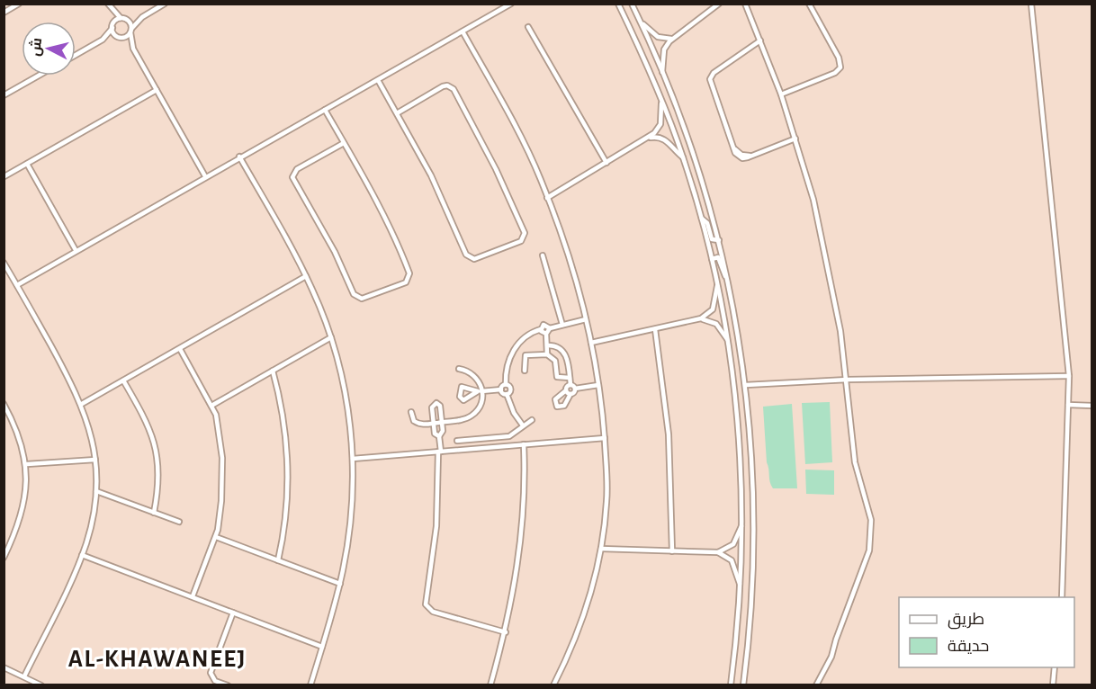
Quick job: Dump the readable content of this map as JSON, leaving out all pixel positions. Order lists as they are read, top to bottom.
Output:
{
  "districts": ["AL-KHAWANEEJ"],
  "legend": ["طريق", "حديقة"],
  "north": "left"
}
